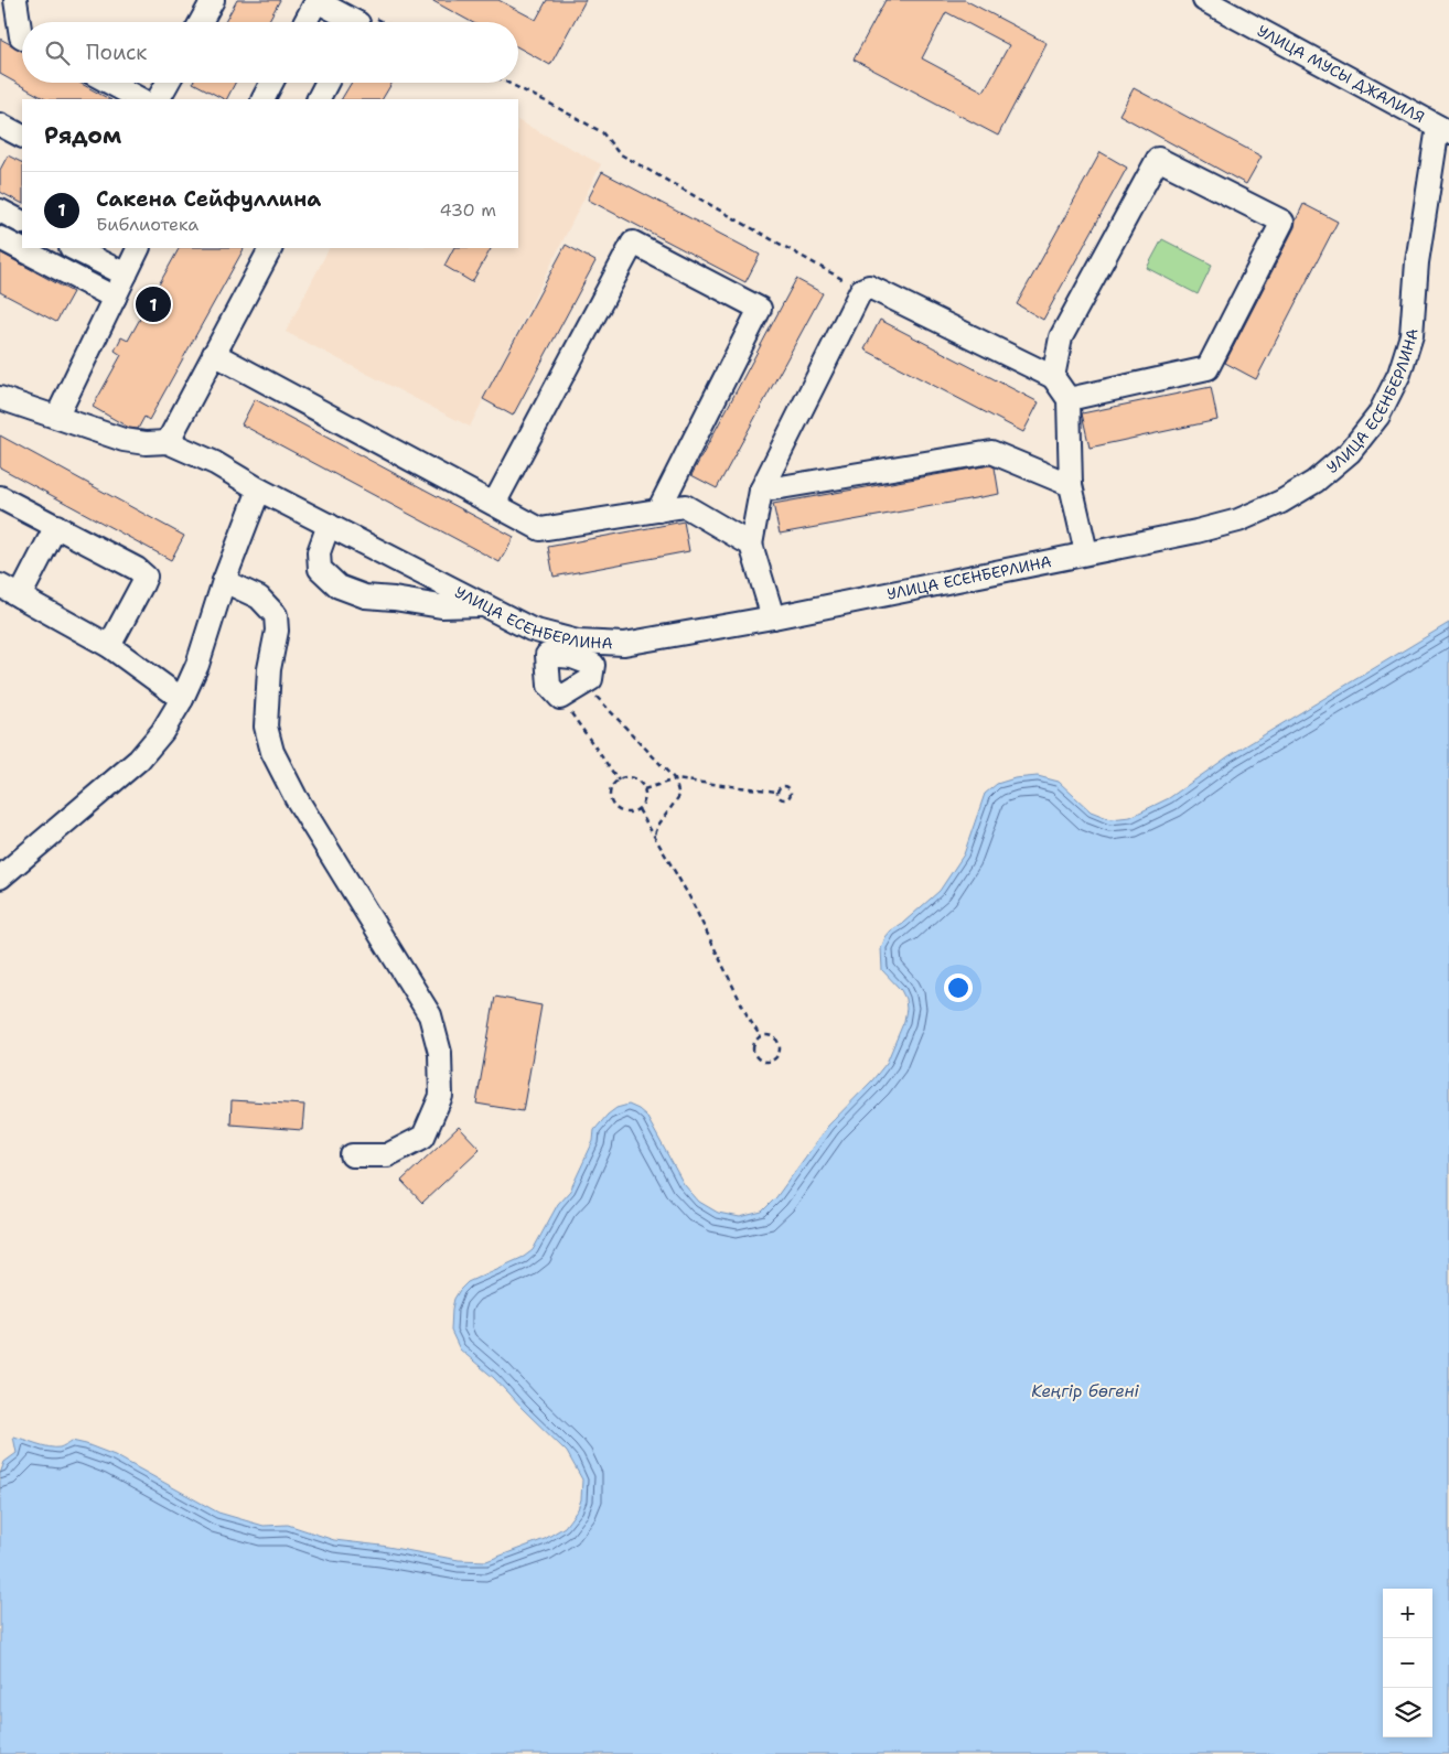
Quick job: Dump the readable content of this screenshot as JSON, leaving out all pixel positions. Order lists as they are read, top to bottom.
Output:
{
  "streets": {
    "street": ["УЛИЦА МУСЫ ДЖАЛИЛЯ", "УЛИЦА ЕСЕНБЕРЛИНА"]
  },
  "crossings": [
    ["УЛИЦА МУСЫ ДЖАЛИЛЯ", "УЛИЦА ЕСЕНБЕРЛИНА"]
  ],
  "water": ["Кеңгір бөгені"],
  "page": {
    "search": "Поиск",
    "heading": "Рядом",
    "list": [
      {
        "mark": "1",
        "name": "Сакена Сейфуллина",
        "note": "Библиотека",
        "value": "430 m"
      }
    ],
    "pins": "1",
    "map_buttons": ["+", "−"]
  }
}
